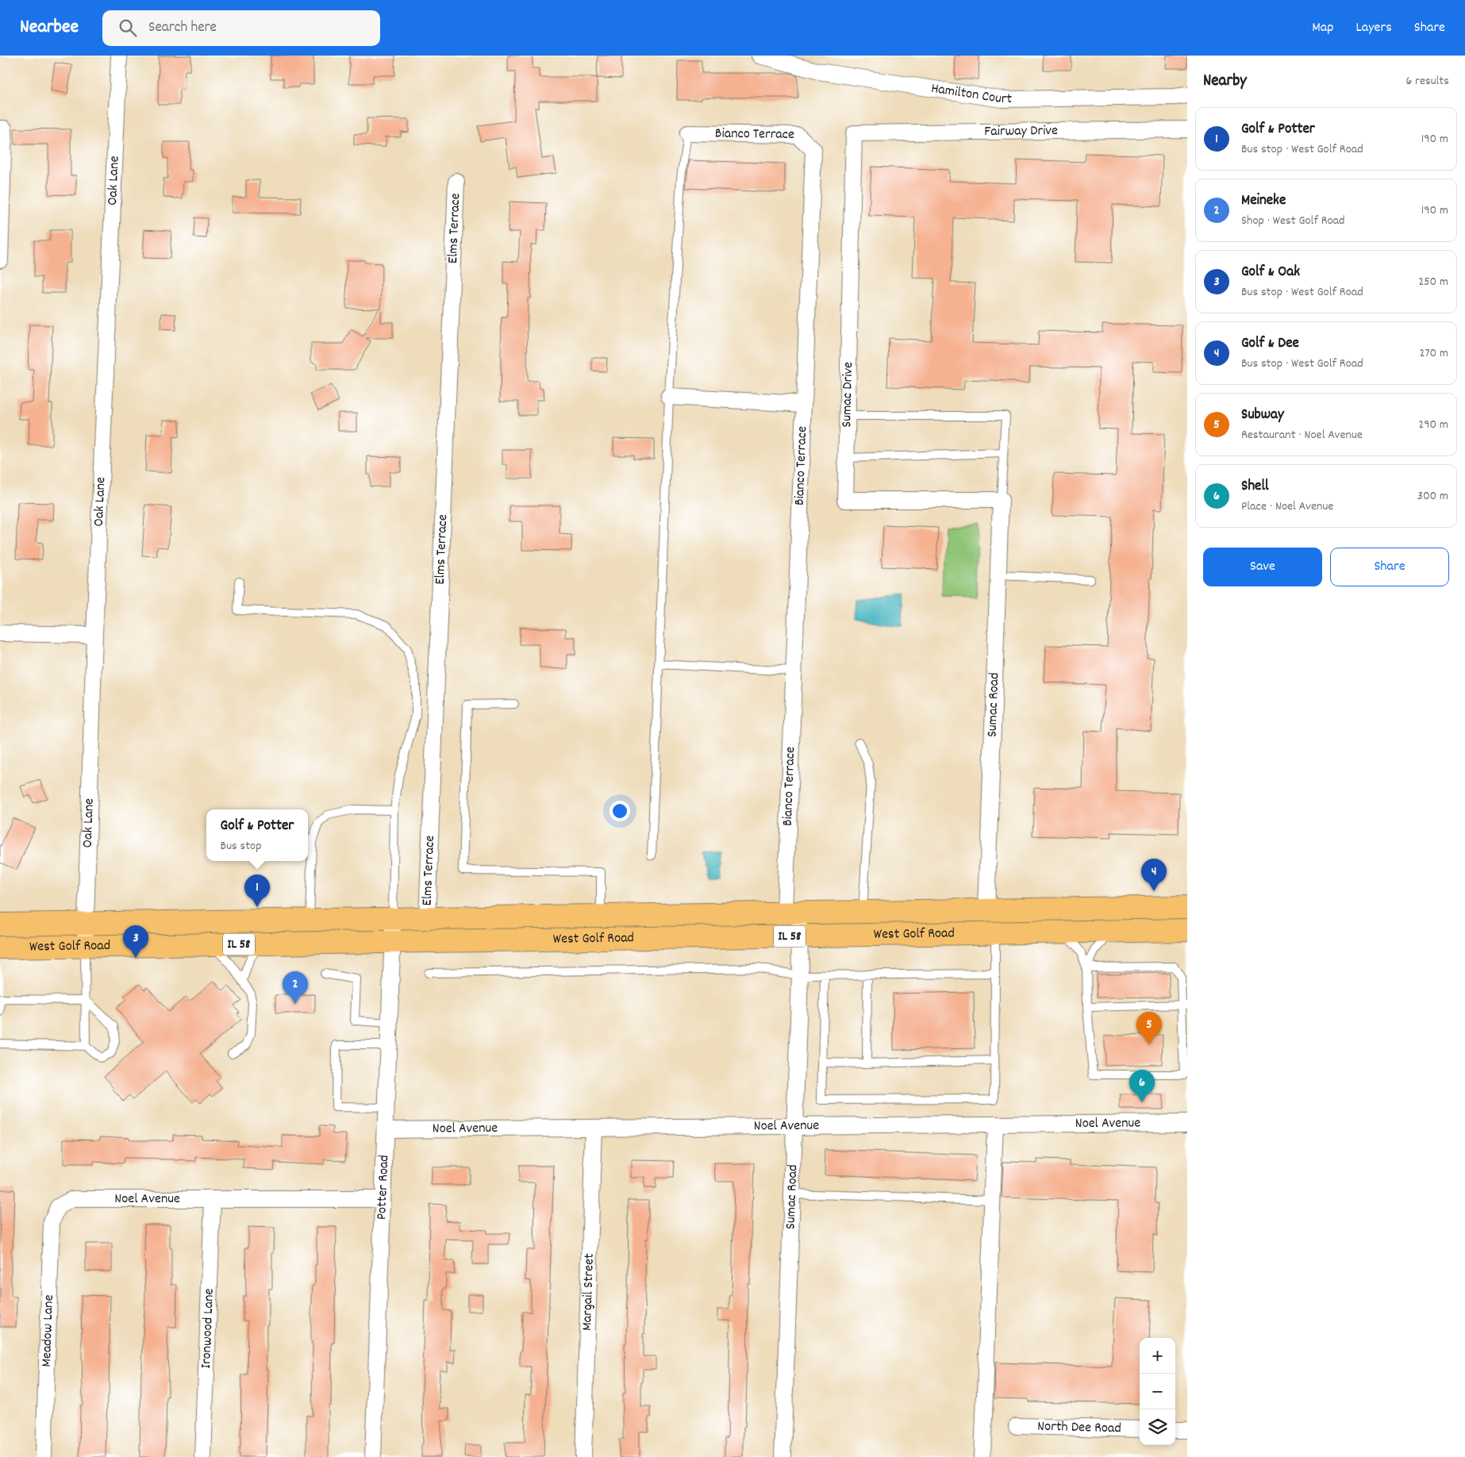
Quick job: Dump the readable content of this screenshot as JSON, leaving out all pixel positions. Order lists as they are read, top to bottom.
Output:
{
  "streets": {
    "main road": ["West Golf Road", "IL 58"],
    "street": [
      "Hamilton Court",
      "Fairway Drive",
      "Bianco Terrace",
      "Oak Lane",
      "Elms Terrace",
      "Sumac Drive",
      "Sumac Road",
      "Noel Avenue",
      "Potter Road",
      "Margail Street",
      "Ironwood Lane",
      "Meadow Lane",
      "North Dee Road"
    ]
  },
  "crossings": [
    ["Fairway Drive", "Sumac Drive"],
    ["Bianco Terrace", "Sumac Road"],
    ["Bianco Terrace", "West Golf Road"],
    ["Oak Lane", "West Golf Road"],
    ["Elms Terrace", "West Golf Road"],
    ["Sumac Drive", "Sumac Road"],
    ["Sumac Road", "West Golf Road"],
    ["Sumac Road", "Noel Avenue"],
    ["West Golf Road", "Potter Road"],
    ["Noel Avenue", "Potter Road"],
    ["Noel Avenue", "Margail Street"],
    ["Noel Avenue", "Ironwood Lane"],
    ["Noel Avenue", "Meadow Lane"]
  ],
  "page": {
    "header": "Nearbee",
    "search": "Search here",
    "nav": ["Map", "Layers", "Share"],
    "heading": ["Nearby", "6 results"],
    "list": [
      {
        "mark": "1",
        "name": "Golf & Potter",
        "note": "Bus stop · West Golf Road",
        "value": "190 m"
      },
      {
        "mark": "2",
        "name": "Meineke",
        "note": "Shop · West Golf Road",
        "value": "190 m"
      },
      {
        "mark": "3",
        "name": "Golf & Oak",
        "note": "Bus stop · West Golf Road",
        "value": "250 m"
      },
      {
        "mark": "4",
        "name": "Golf & Dee",
        "note": "Bus stop · West Golf Road",
        "value": "270 m"
      },
      {
        "mark": "5",
        "name": "Subway",
        "note": "Restaurant · Noel Avenue",
        "value": "290 m"
      },
      {
        "mark": "6",
        "name": "Shell",
        "note": "Place · Noel Avenue",
        "value": "300 m"
      }
    ],
    "buttons": ["Save", "Share"],
    "popup": ["Golf & Potter", "Bus stop"],
    "pins": [
      "4",
      "1",
      "3",
      "2",
      "5",
      "6"
    ],
    "map_buttons": ["+", "−"]
  }
}
